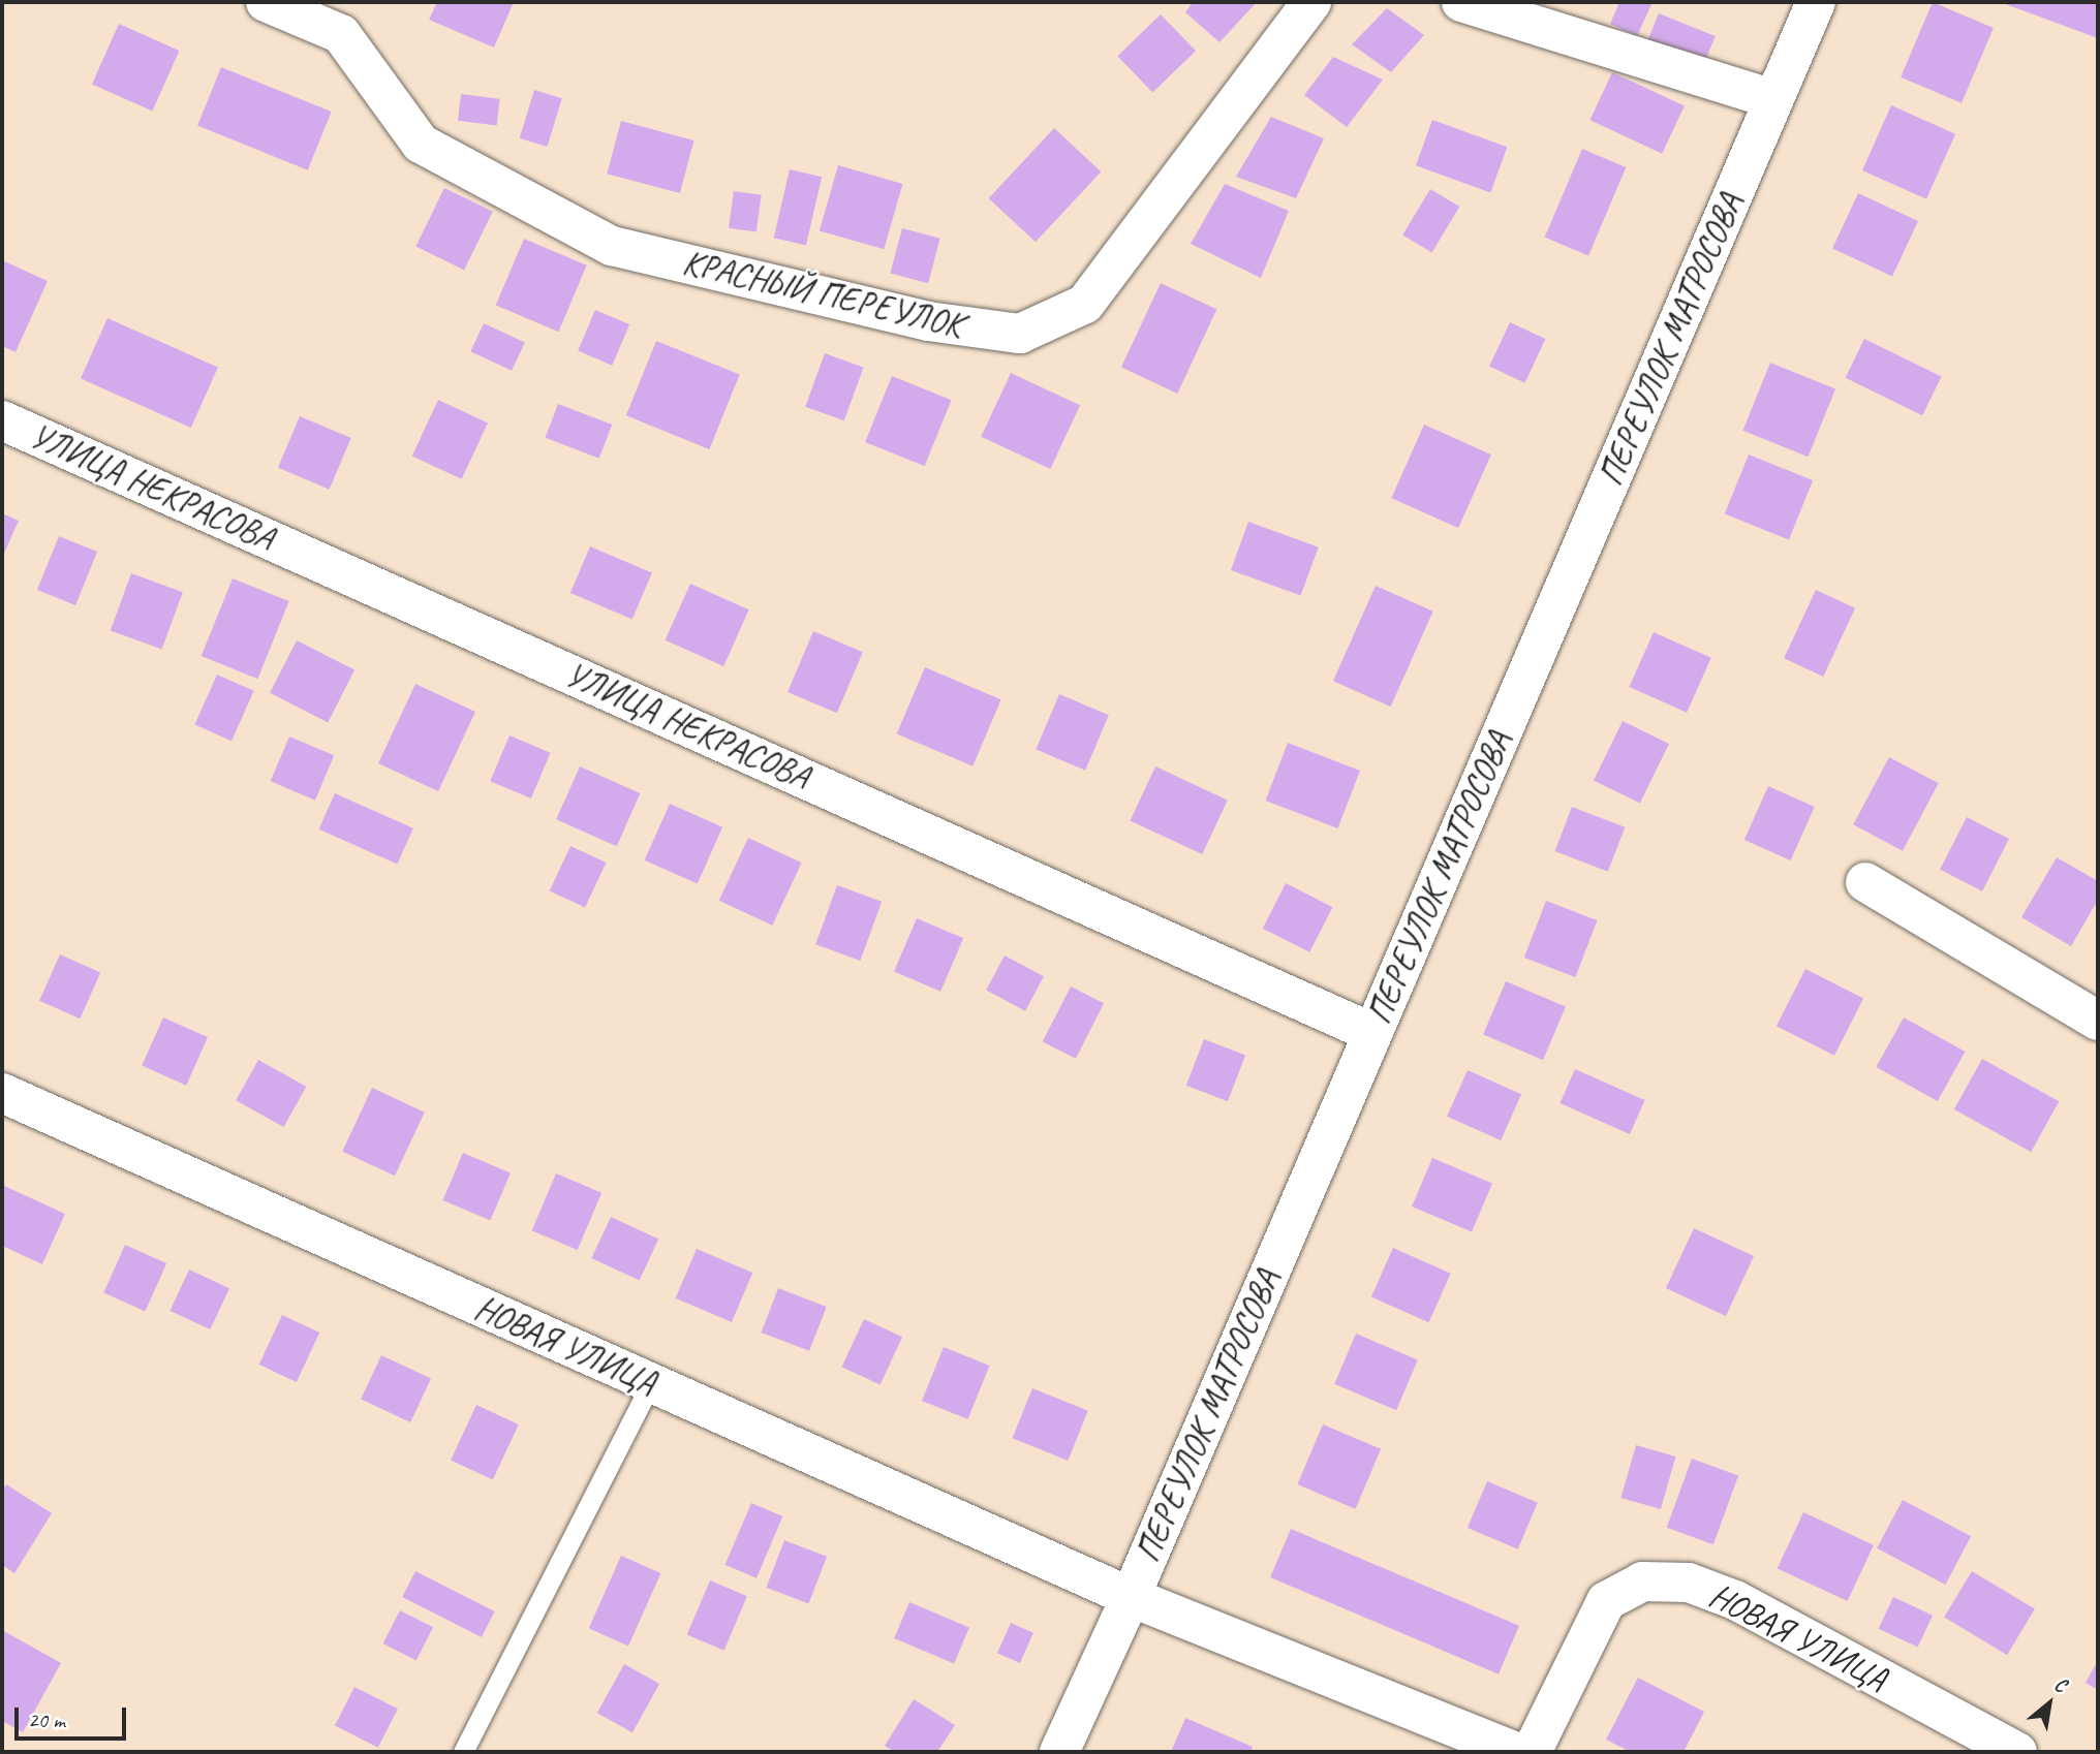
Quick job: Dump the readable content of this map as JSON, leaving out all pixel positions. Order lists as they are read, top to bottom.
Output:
{
  "streets": {
    "street": [
      "КРАСНЫЙ ПЕРЕУЛОК",
      "ПЕРЕУЛОК МАТРОСОВА",
      "УЛИЦА НЕКРАСОВА",
      "НОВАЯ УЛИЦА"
    ]
  },
  "crossings": [
    ["ПЕРЕУЛОК МАТРОСОВА", "УЛИЦА НЕКРАСОВА"],
    ["ПЕРЕУЛОК МАТРОСОВА", "НОВАЯ УЛИЦА"]
  ],
  "scale_bar": "20 m",
  "north": "top right"
}
